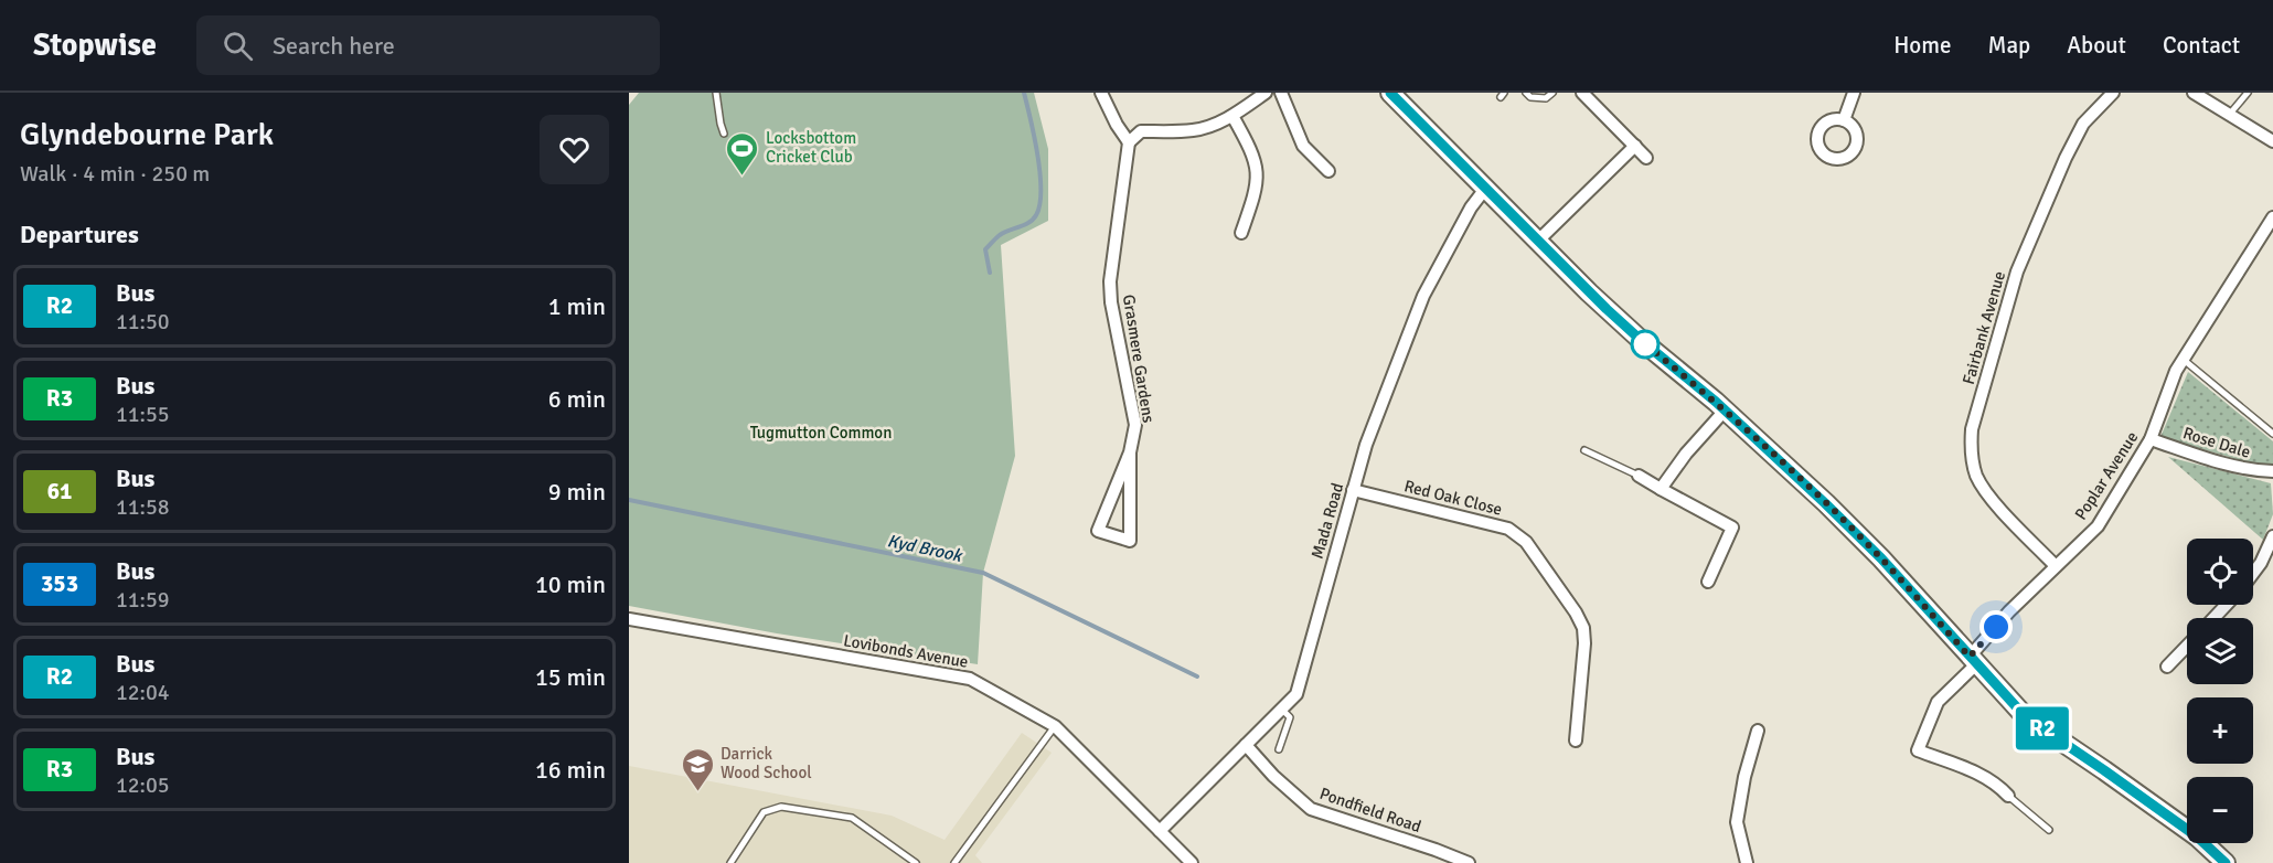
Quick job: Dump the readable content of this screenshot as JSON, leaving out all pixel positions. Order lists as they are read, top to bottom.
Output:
{
  "streets": {
    "street": [
      "Fairbank Avenue",
      "Grasmere Gardens",
      "Rose Dale",
      "Poplar Avenue",
      "Red Oak Close",
      "Mada Road",
      "Lovibonds Avenue",
      "Pondfield Road"
    ]
  },
  "crossings": [
    ["Fairbank Avenue", "Poplar Avenue"],
    ["Rose Dale", "Poplar Avenue"],
    ["Red Oak Close", "Mada Road"],
    ["Mada Road", "Lovibonds Avenue"],
    ["Mada Road", "Pondfield Road"]
  ],
  "water": ["Kyd Brook"],
  "parks": ["Tugmutton Common"],
  "places": {
    "sports": ["Locksbottom Cricket Club"],
    "school or university": ["Darrick Wood School"]
  },
  "lines": ["bus line R2"],
  "page": {
    "header": "Stopwise",
    "search": "Search here",
    "nav": [
      "Home",
      "Map",
      "About",
      "Contact"
    ],
    "heading": [
      ["Glyndebourne Park", "Walk · 4 min · 250 m"],
      "Departures"
    ],
    "on_map": "R2",
    "list": [
      {
        "mark": "R2",
        "name": "Bus",
        "note": "11:50",
        "value": "1 min"
      },
      {
        "mark": "R3",
        "name": "Bus",
        "note": "11:55",
        "value": "6 min"
      },
      {
        "mark": "61",
        "name": "Bus",
        "note": "11:58",
        "value": "9 min"
      },
      {
        "mark": "353",
        "name": "Bus",
        "note": "11:59",
        "value": "10 min"
      },
      {
        "mark": "R2",
        "name": "Bus",
        "note": "12:04",
        "value": "15 min"
      },
      {
        "mark": "R3",
        "name": "Bus",
        "note": "12:05",
        "value": "16 min"
      }
    ],
    "map_buttons": ["+", "−"]
  }
}
